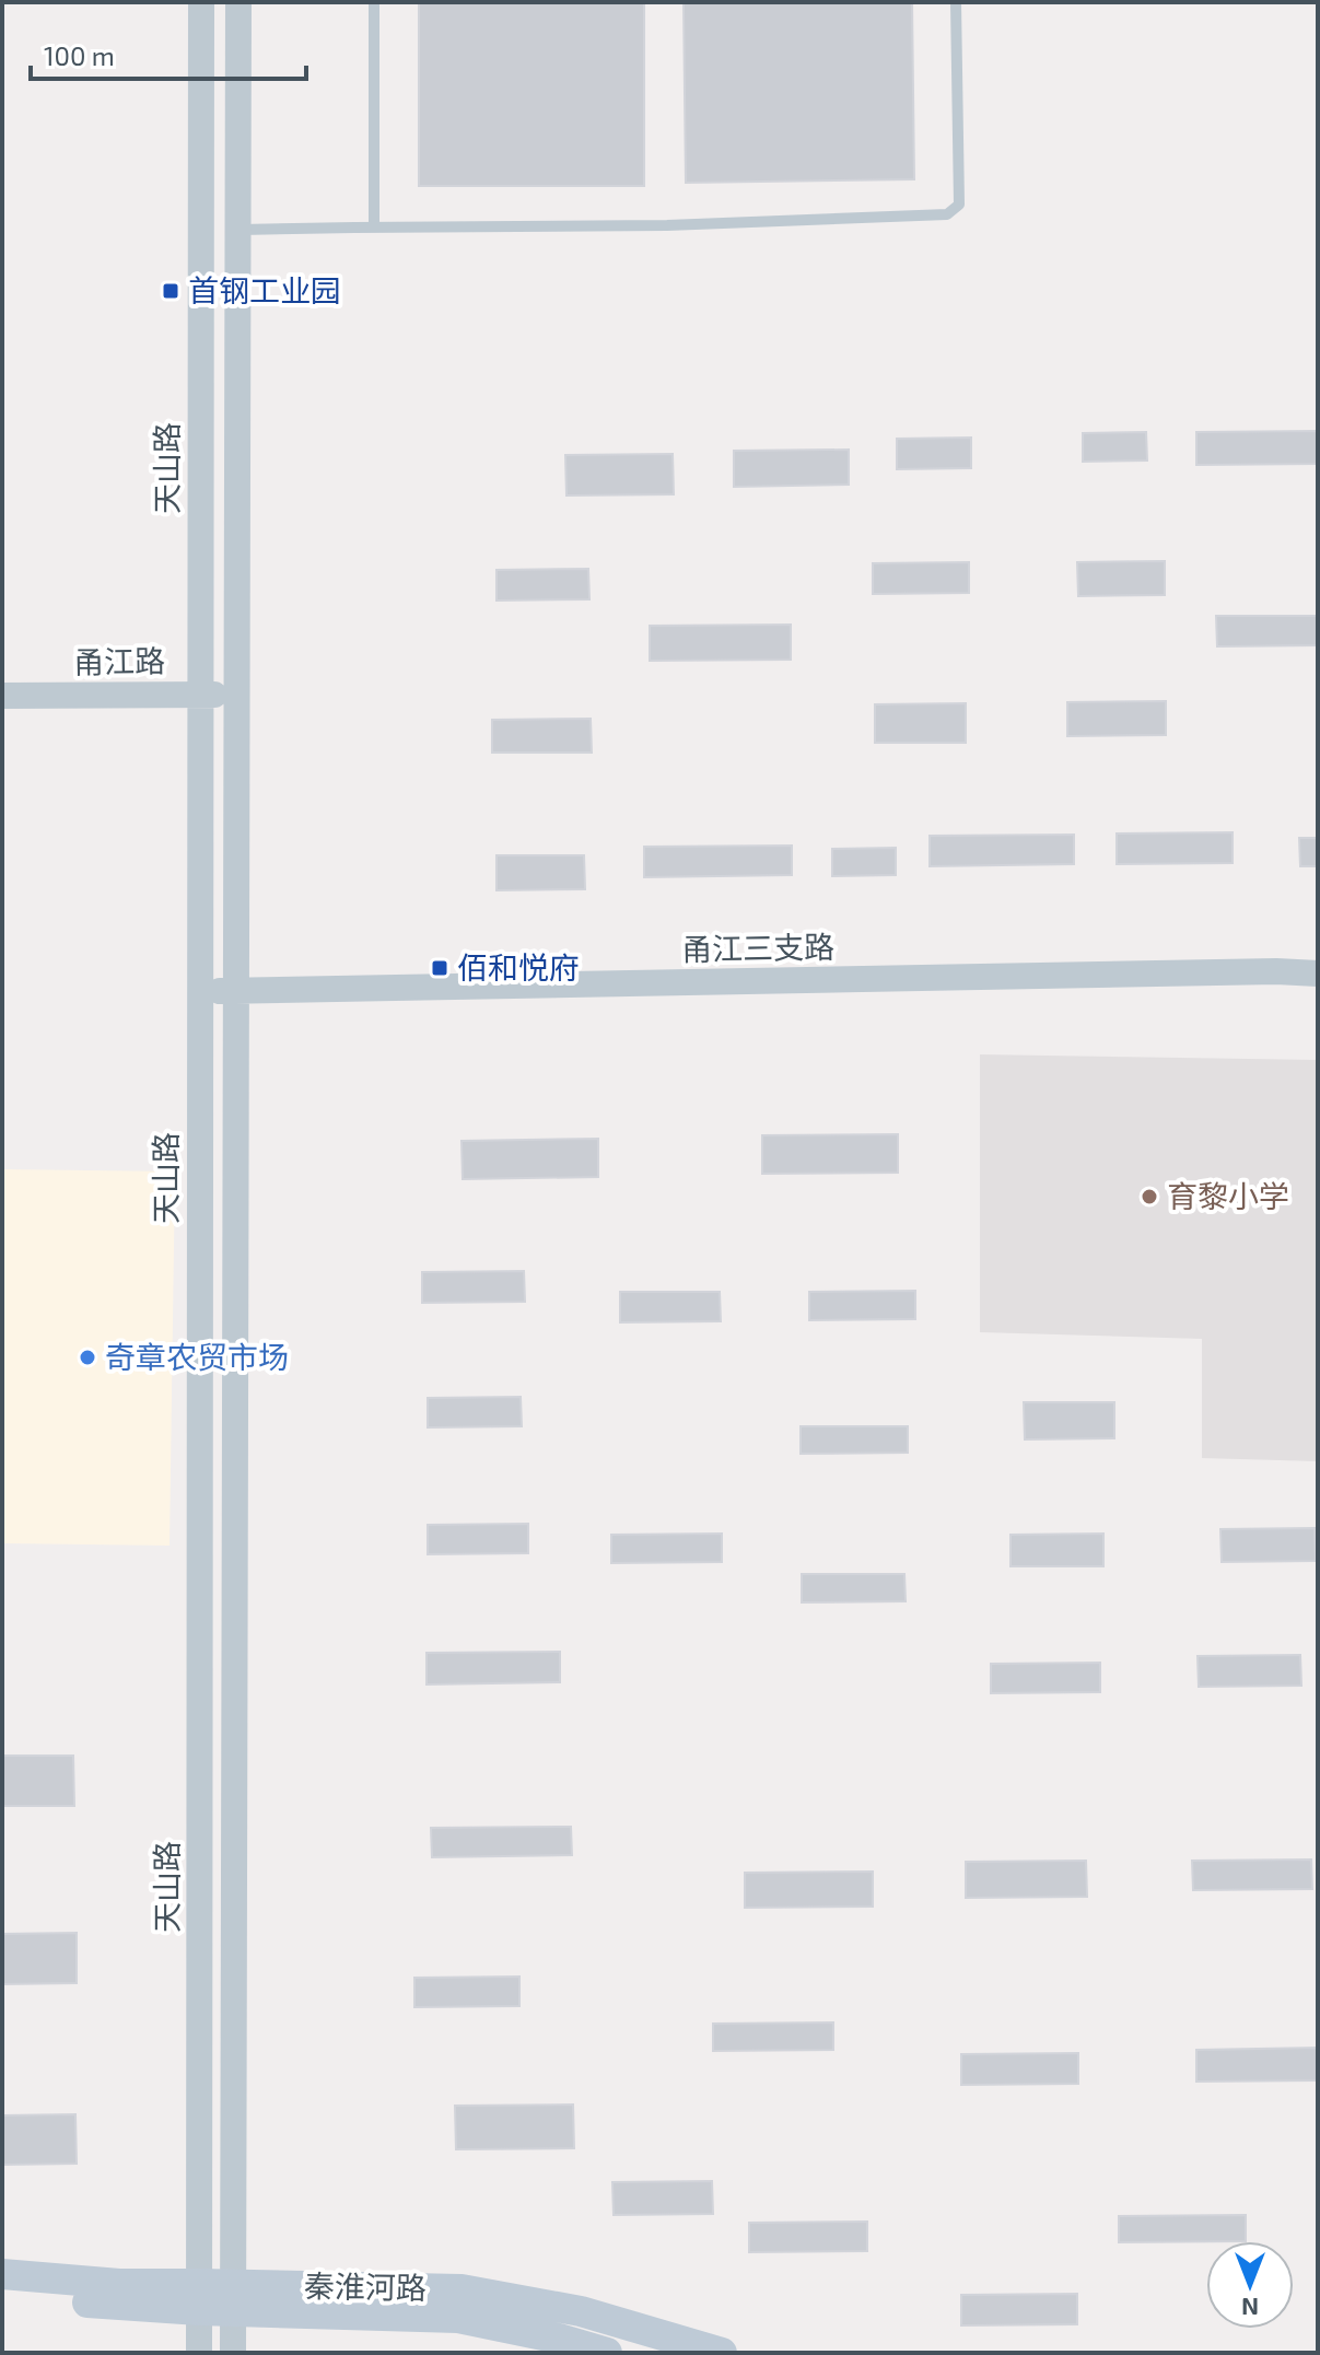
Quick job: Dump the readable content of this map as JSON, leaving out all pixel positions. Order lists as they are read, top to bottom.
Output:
{
  "streets": {
    "main road": ["秦淮河路"],
    "street": ["天山路", "甬江路", "甬江三支路"]
  },
  "crossings": [
    ["天山路", "甬江路"],
    ["天山路", "甬江三支路"],
    ["天山路", "秦淮河路"]
  ],
  "places": {
    "transit": ["首钢工业园", "佰和悦府"],
    "other": ["育黎小学", "奇章农贸市场"]
  },
  "scale_bar": "100 m",
  "north": "bottom"
}
